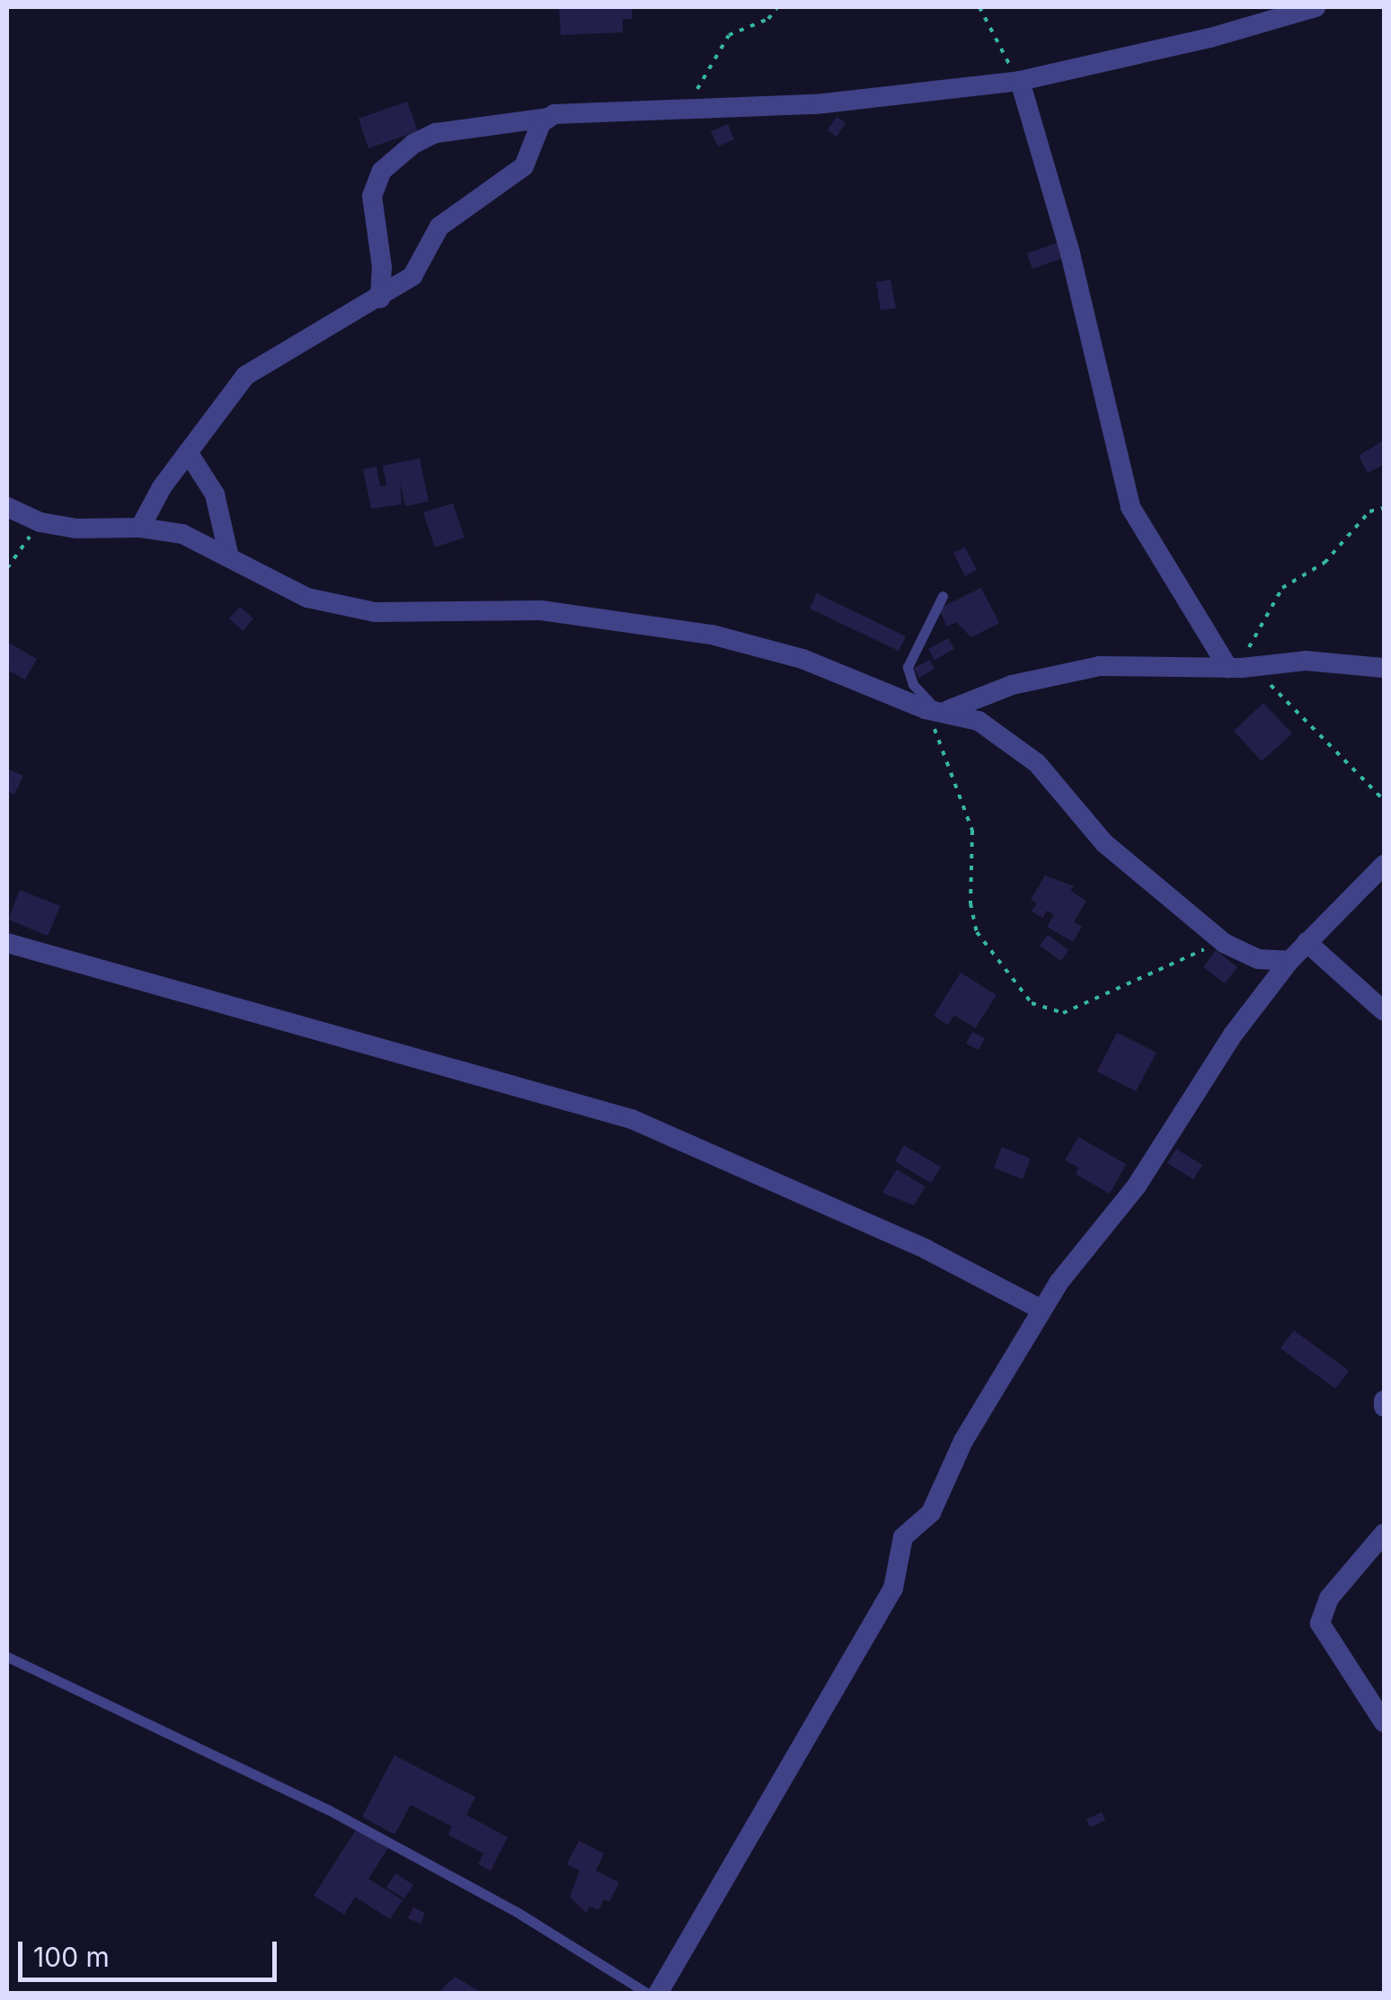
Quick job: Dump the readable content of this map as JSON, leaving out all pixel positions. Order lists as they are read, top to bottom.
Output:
{
  "scale_bar": "100 m"
}
